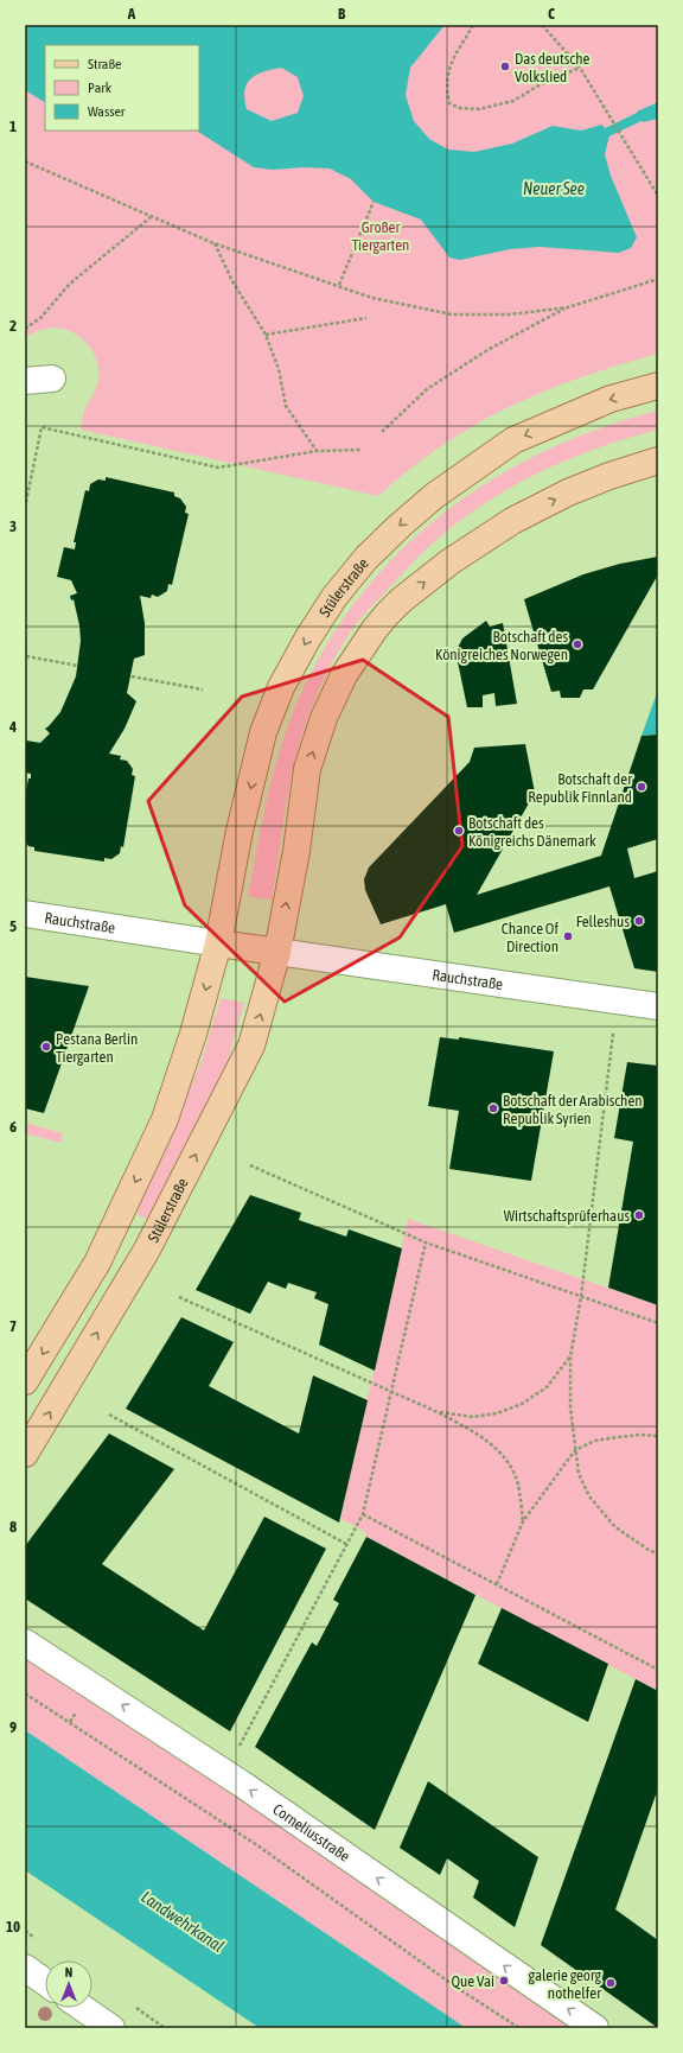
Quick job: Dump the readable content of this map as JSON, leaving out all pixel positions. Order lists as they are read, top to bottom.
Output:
{
  "streets": {
    "main road": ["Stülerstraße"],
    "street": ["Rauchstraße", "Corneliusstraße"]
  },
  "crossings": [
    ["Stülerstraße", "Rauchstraße"]
  ],
  "one_way": ["Corneliusstraße"],
  "water": ["Neuer See", "Landwehrkanal"],
  "parks": ["Großer Tiergarten"],
  "places": [
    "Das deutsche Volkslied",
    "Botschaft des Königreiches Norwegen",
    "Botschaft der Republik Finnland",
    "Botschaft des Königreichs Dänemark",
    "Felleshus",
    "Chance Of Direction",
    "Pestana Berlin Tiergarten",
    "Botschaft der Arabischen Republik Syrien",
    "Wirtschaftsprüferhaus",
    "Que Vai",
    "galerie georg nothelfer"
  ],
  "legend": ["Straße", "Park", "Wasser"],
  "north": "top",
  "grid": {
    "columns": ["A", "B", "C"],
    "rows": [
      "1",
      "2",
      "3",
      "4",
      "5",
      "6",
      "7",
      "8",
      "9",
      "10"
    ]
  }
}
